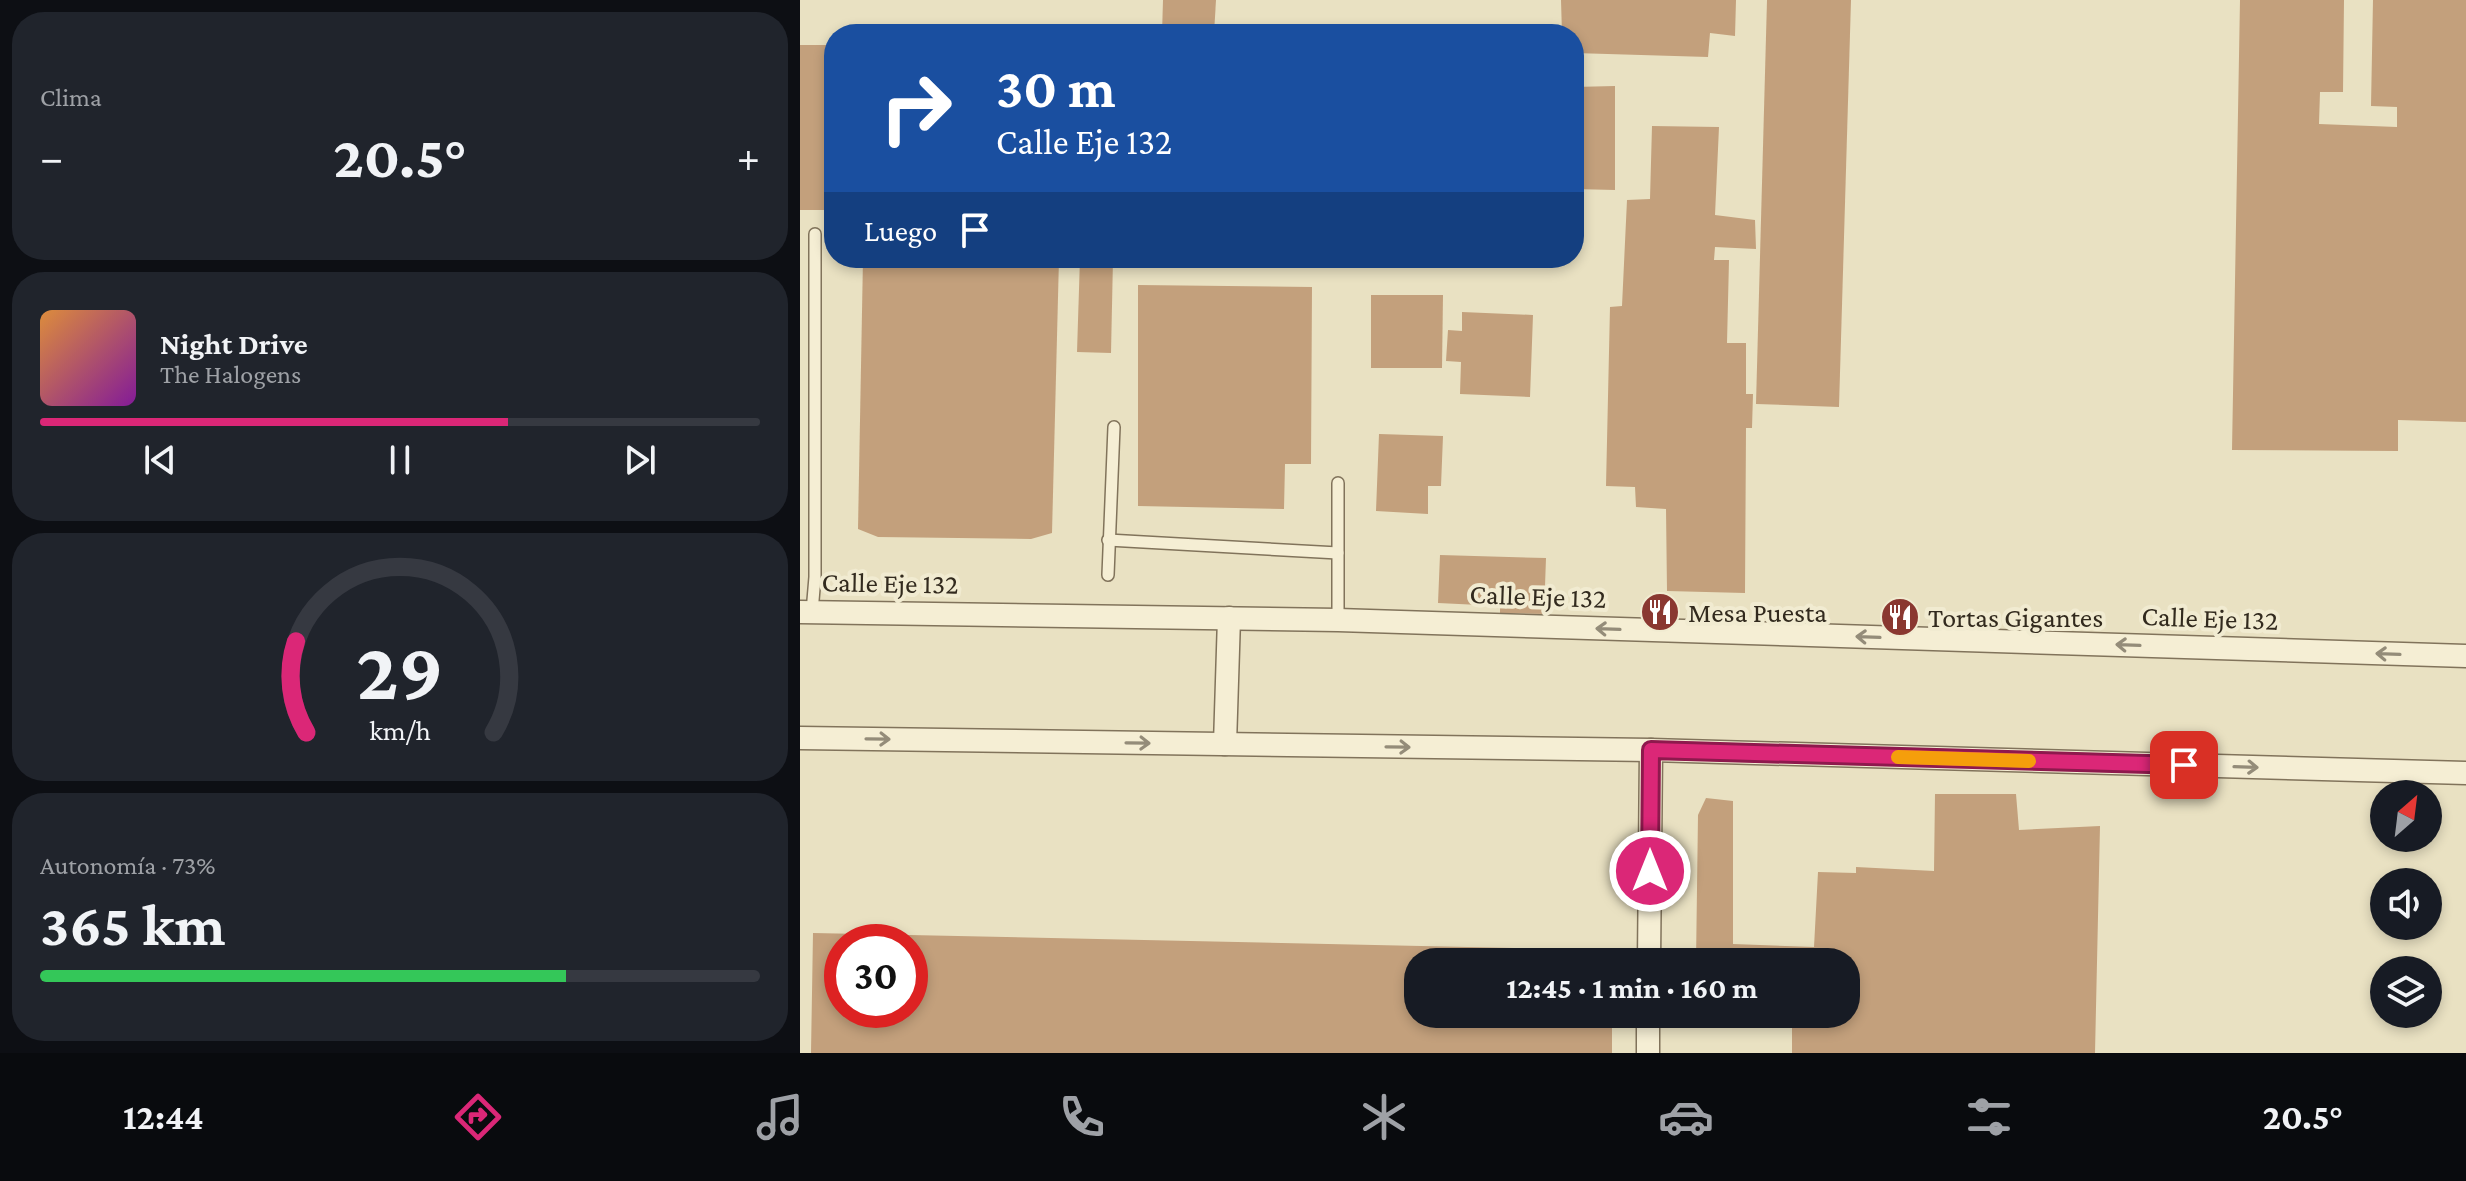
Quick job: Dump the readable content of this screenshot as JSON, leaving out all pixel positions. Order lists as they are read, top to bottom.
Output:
{
  "streets": {
    "street": ["Calle Eje 132"]
  },
  "places": {
    "restaurant": ["Mesa Puesta", "Tortas Gigantes"]
  },
  "north": "top right",
  "page": {
    "tile": [
      "Clima",
      ["Autonomía · 73%", "365 km"]
    ],
    "turn": ["30 m", "Calle Eje 132"],
    "heat": ["−", "20.5°", "+"],
    "then": "Luego",
    "song": ["Night Drive", "The Halogens"],
    "limit": "30",
    "trip": "12:45 · 1 min · 160 m",
    "tabs": ["12:44", "20.5°"],
    "gauge": ["29", "km/h"]
  }
}
